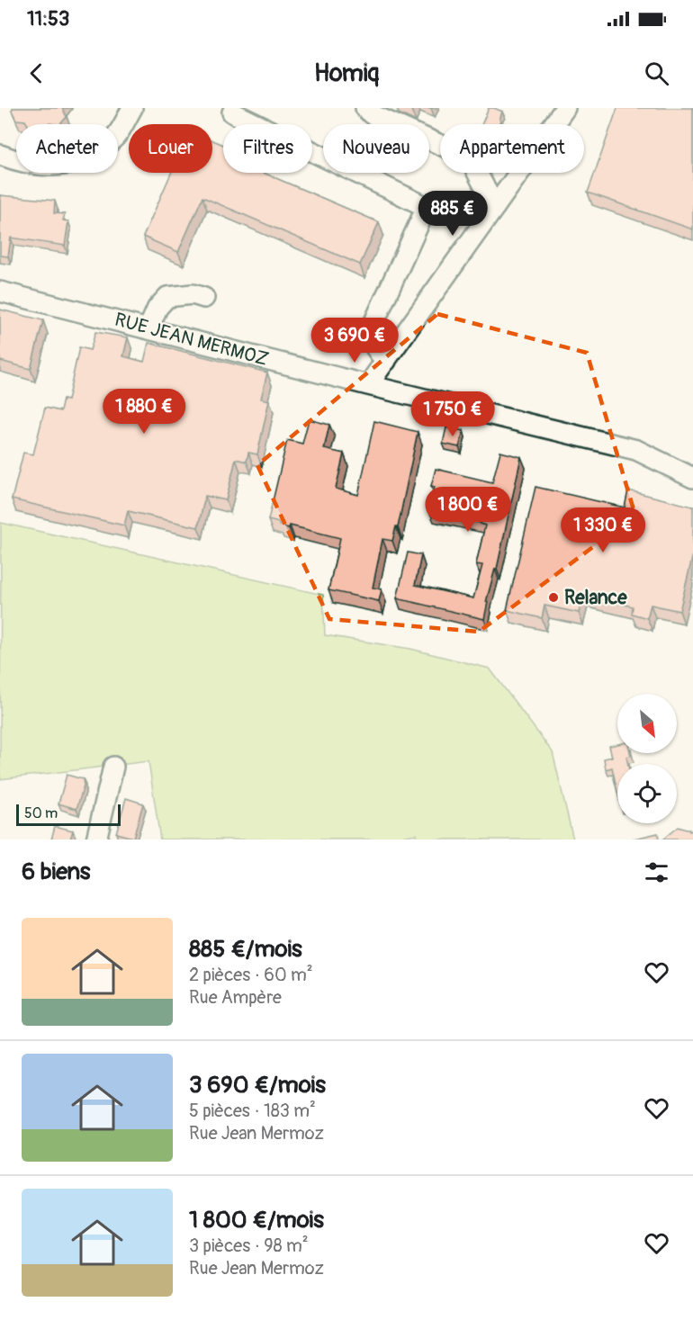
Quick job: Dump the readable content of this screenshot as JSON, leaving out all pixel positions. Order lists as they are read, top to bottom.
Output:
{
  "streets": {
    "street": ["RUE JEAN MERMOZ"]
  },
  "places": ["Relance"],
  "scale_bar": "50 m",
  "north": "bottom right",
  "page": {
    "status": "11:53",
    "header": "Homiq",
    "chip": [
      "Acheter",
      "Louer",
      "Filtres",
      "Nouveau",
      "Appartement"
    ],
    "price": [
      "885 €",
      "3 690 €",
      "1 880 €",
      "1 750 €",
      "1 800 €",
      "1 330 €"
    ],
    "scale": "50 m",
    "heading": "6 biens",
    "list": [
      {
        "name": "885 €/mois",
        "note": "2 pièces · 60 m² · Rue Ampère"
      },
      {
        "name": "3 690 €/mois",
        "note": "5 pièces · 183 m² · Rue Jean Mermoz"
      },
      {
        "name": "1 800 €/mois",
        "note": "3 pièces · 98 m² · Rue Jean Mermoz"
      }
    ]
  }
}
